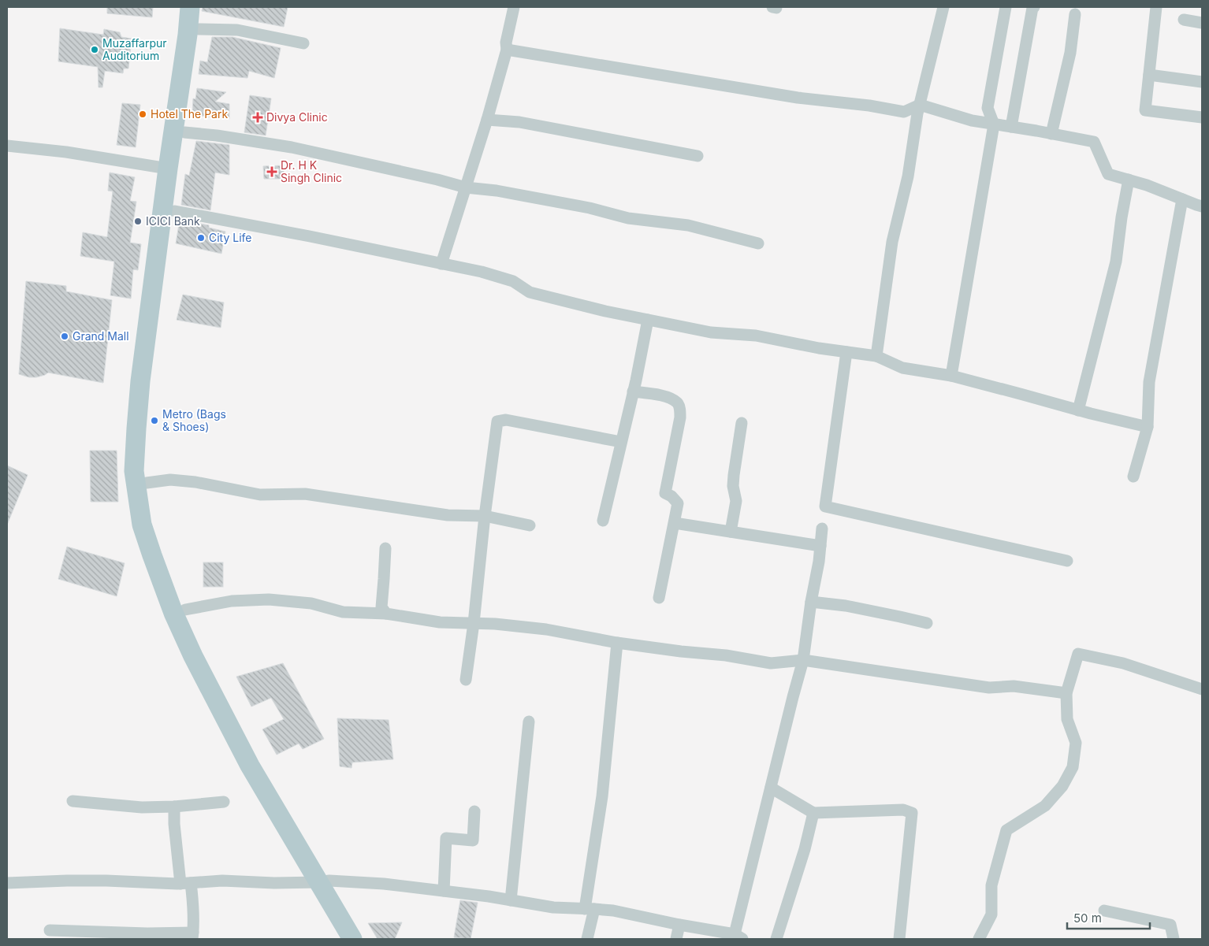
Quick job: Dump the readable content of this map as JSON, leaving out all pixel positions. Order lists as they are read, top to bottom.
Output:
{
  "places": {
    "other": [
      "Muzaffarpur Auditorium",
      "Hotel The Park",
      "ICICI Bank",
      "City Life",
      "Grand Mall",
      "Metro (Bags & Shoes)"
    ],
    "health": ["Divya Clinic", "Dr. H K Singh Clinic"]
  },
  "scale_bar": "50 m"
}
